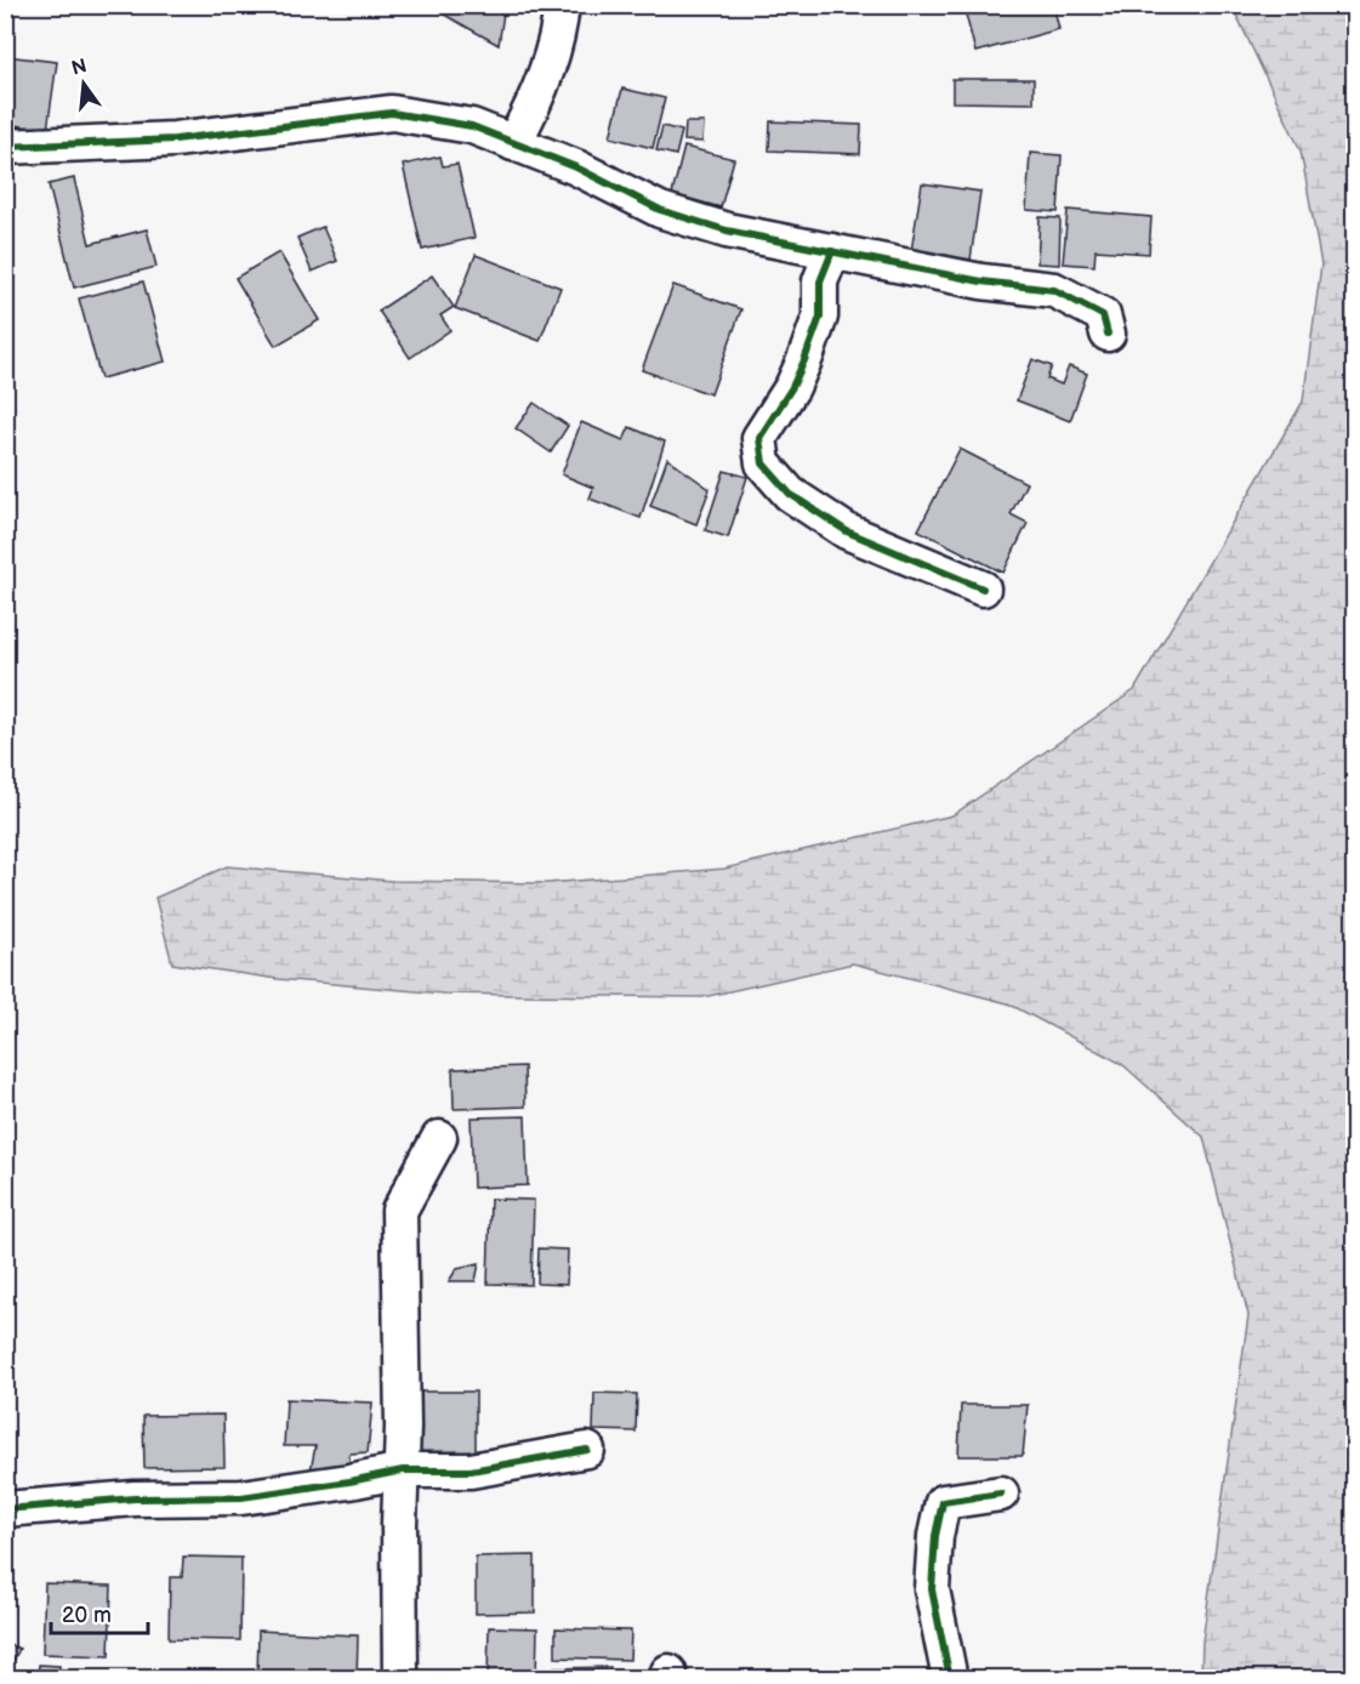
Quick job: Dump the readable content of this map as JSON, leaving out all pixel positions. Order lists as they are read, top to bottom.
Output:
{
  "scale_bar": "20 m",
  "north": "top"
}
